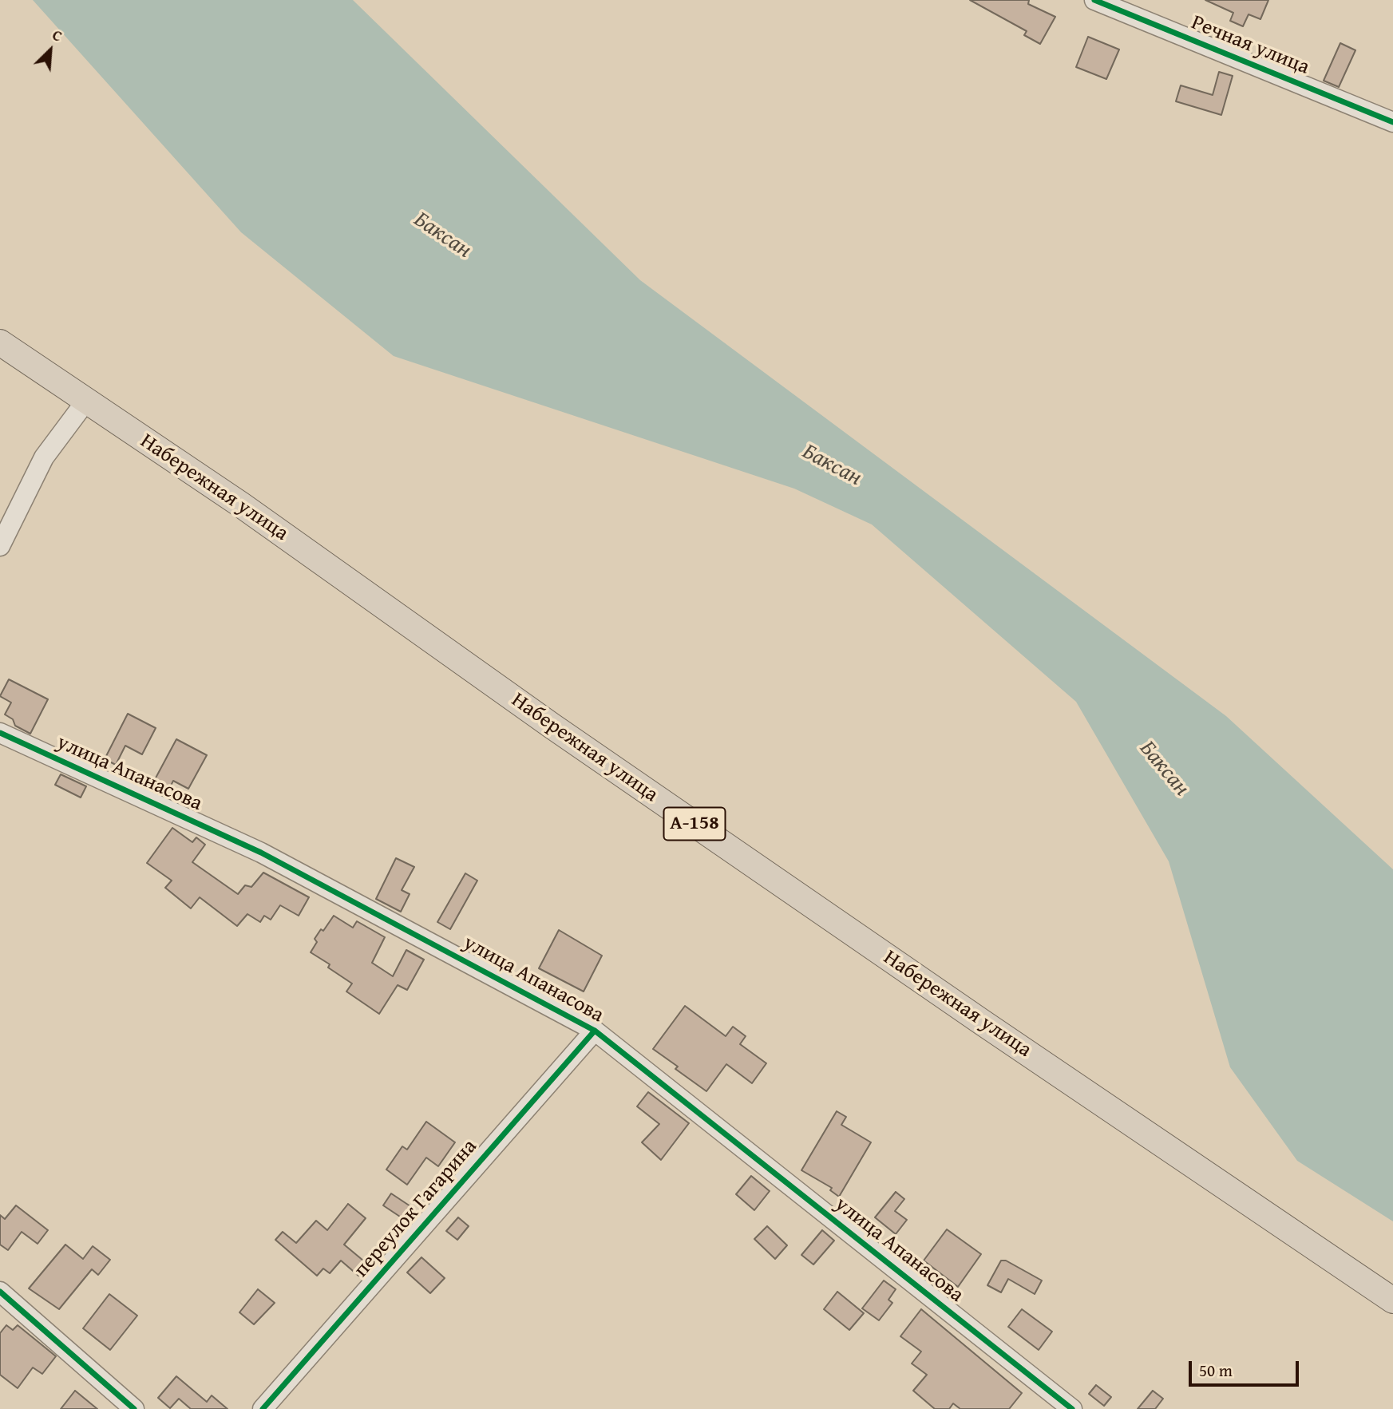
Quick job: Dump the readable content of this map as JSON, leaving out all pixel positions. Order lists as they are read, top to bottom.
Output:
{
  "streets": {
    "main road": ["Набережная улица", "А-158"],
    "street": ["Речная улица", "улица Апанасова", "переулок Гагарина"]
  },
  "crossings": [
    ["улица Апанасова", "переулок Гагарина"]
  ],
  "water": ["Баксан"],
  "scale_bar": "50 m",
  "north": "top right"
}
